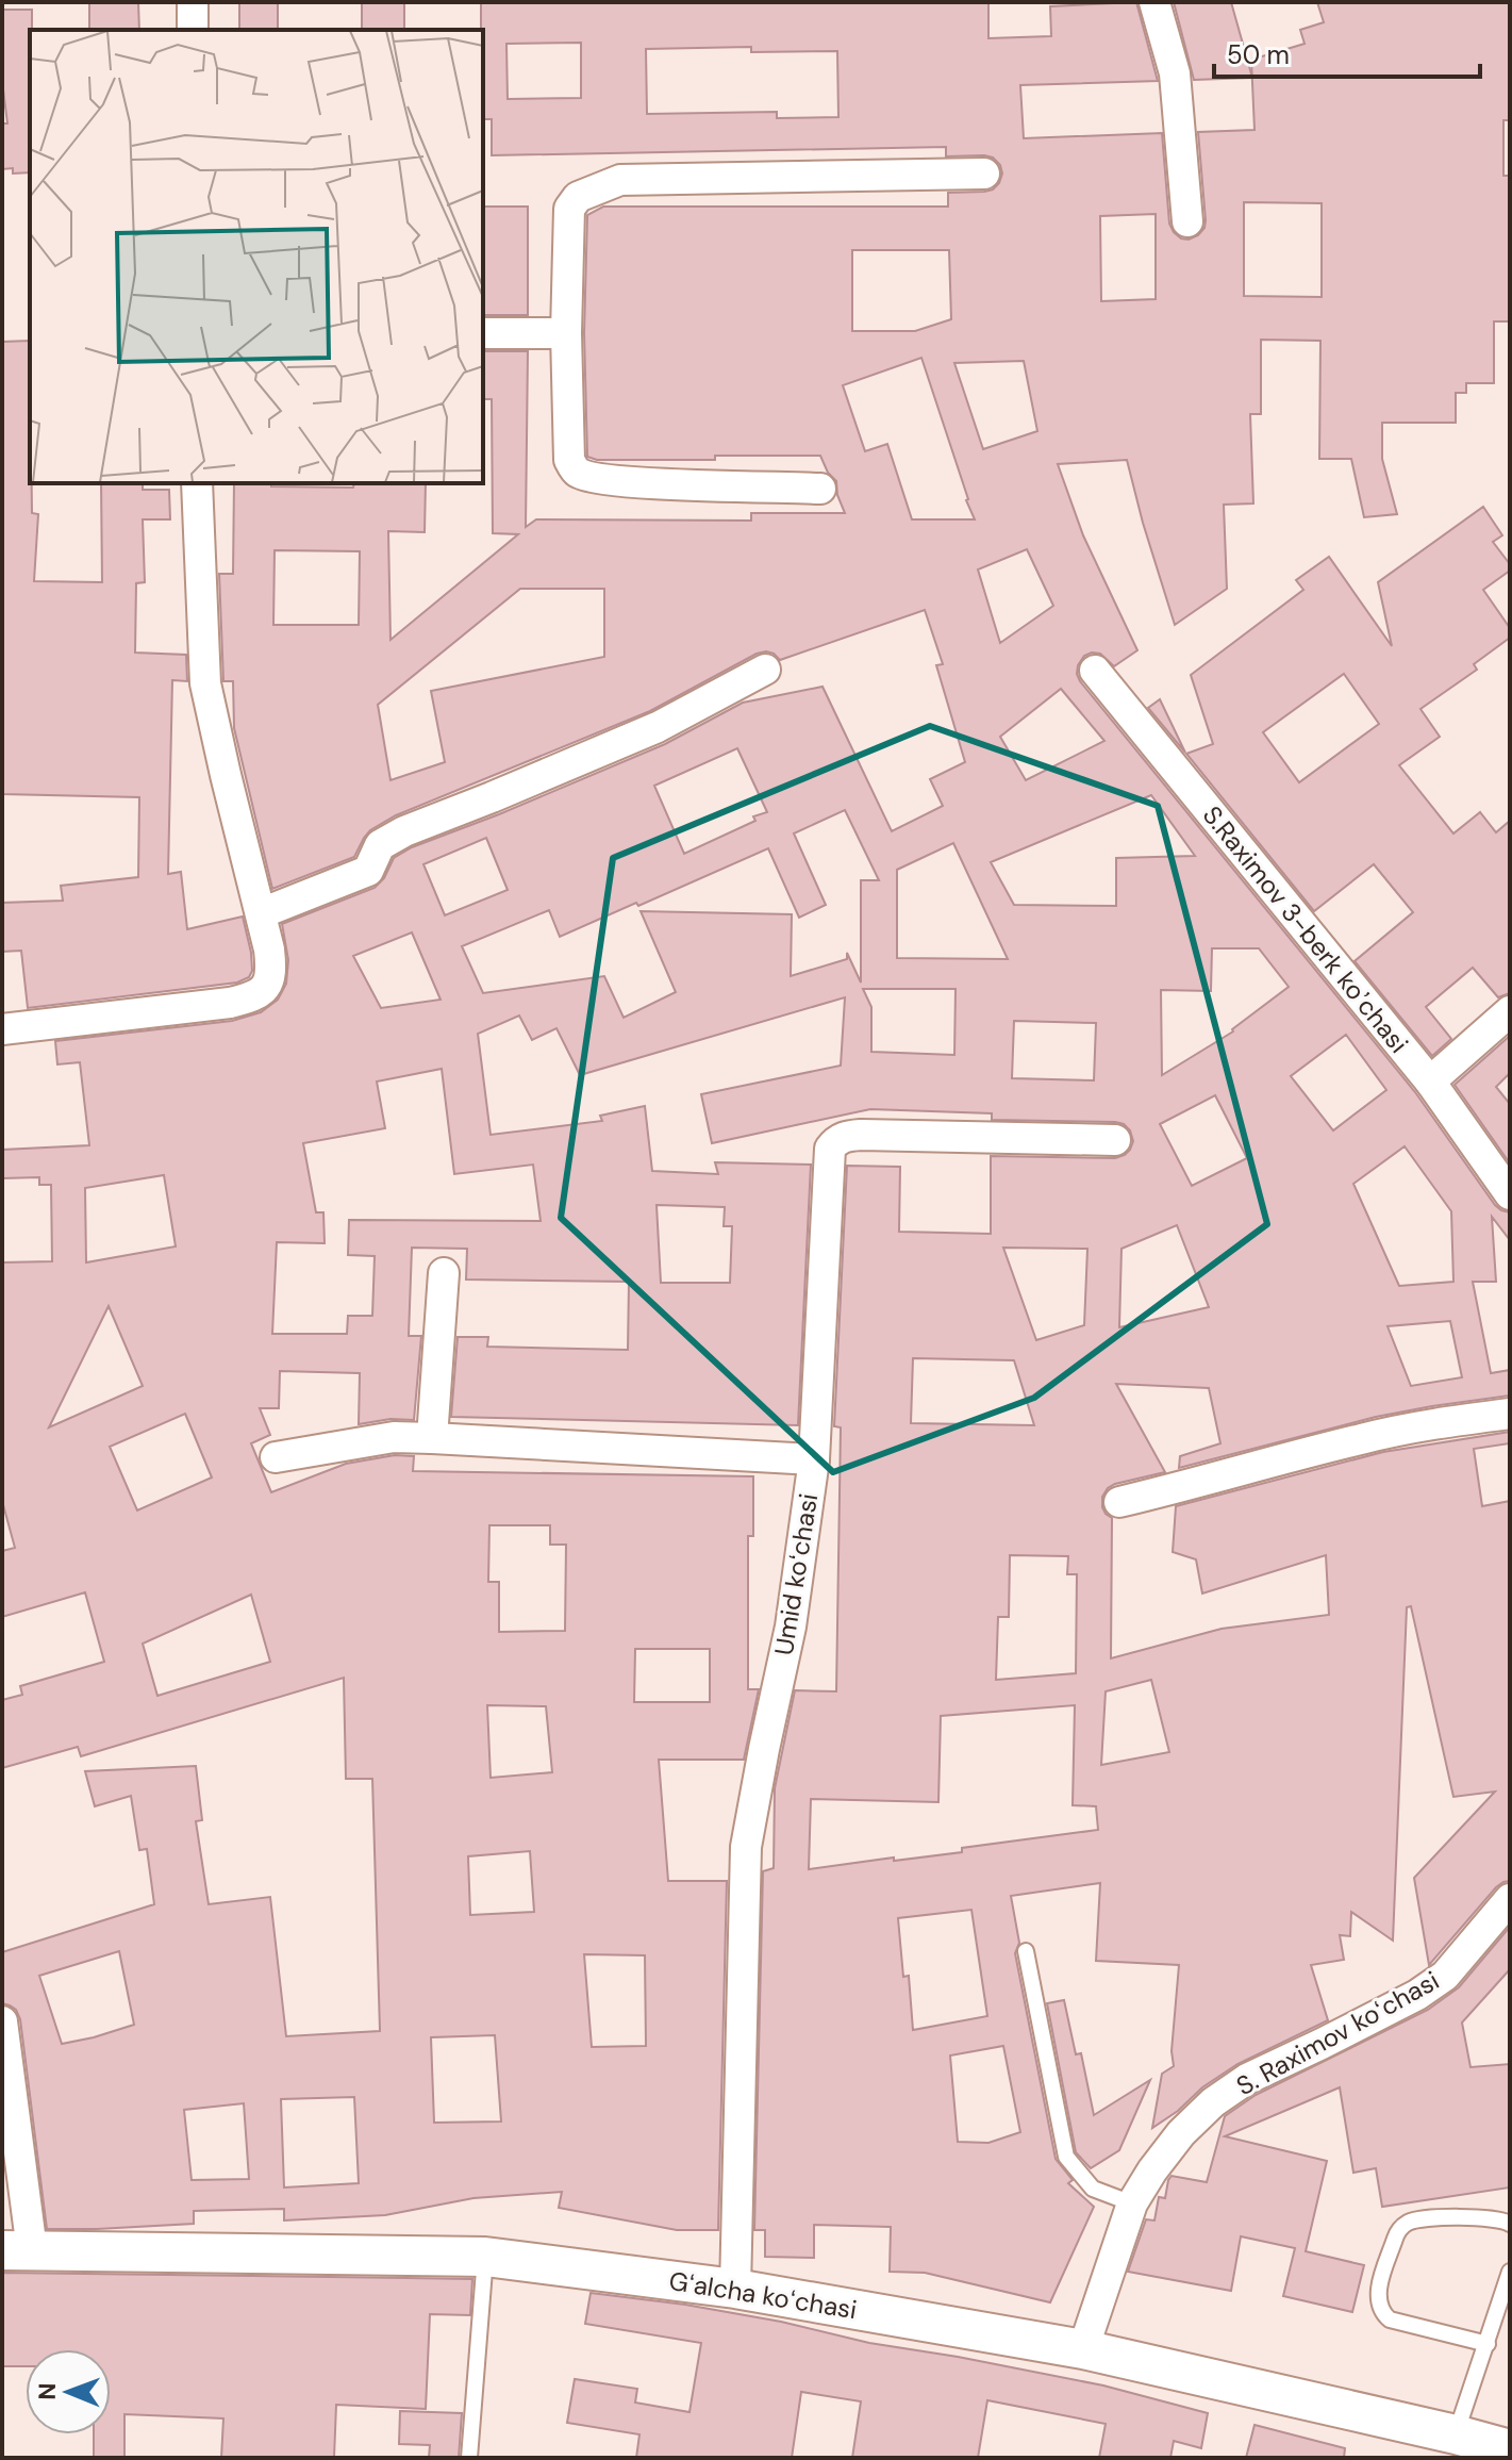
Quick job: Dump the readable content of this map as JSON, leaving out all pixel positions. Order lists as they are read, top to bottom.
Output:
{
  "streets": {
    "street": [
      "S.Raximov 3-berk koʼchasi",
      "Umid koʻchasi",
      "S. Raximov koʻchasi",
      "Gʻalcha koʻchasi"
    ]
  },
  "crossings": [
    ["Umid koʻchasi", "Gʻalcha koʻchasi"],
    ["S. Raximov koʻchasi", "Gʻalcha koʻchasi"]
  ],
  "scale_bar": "50 m",
  "north": "left"
}
